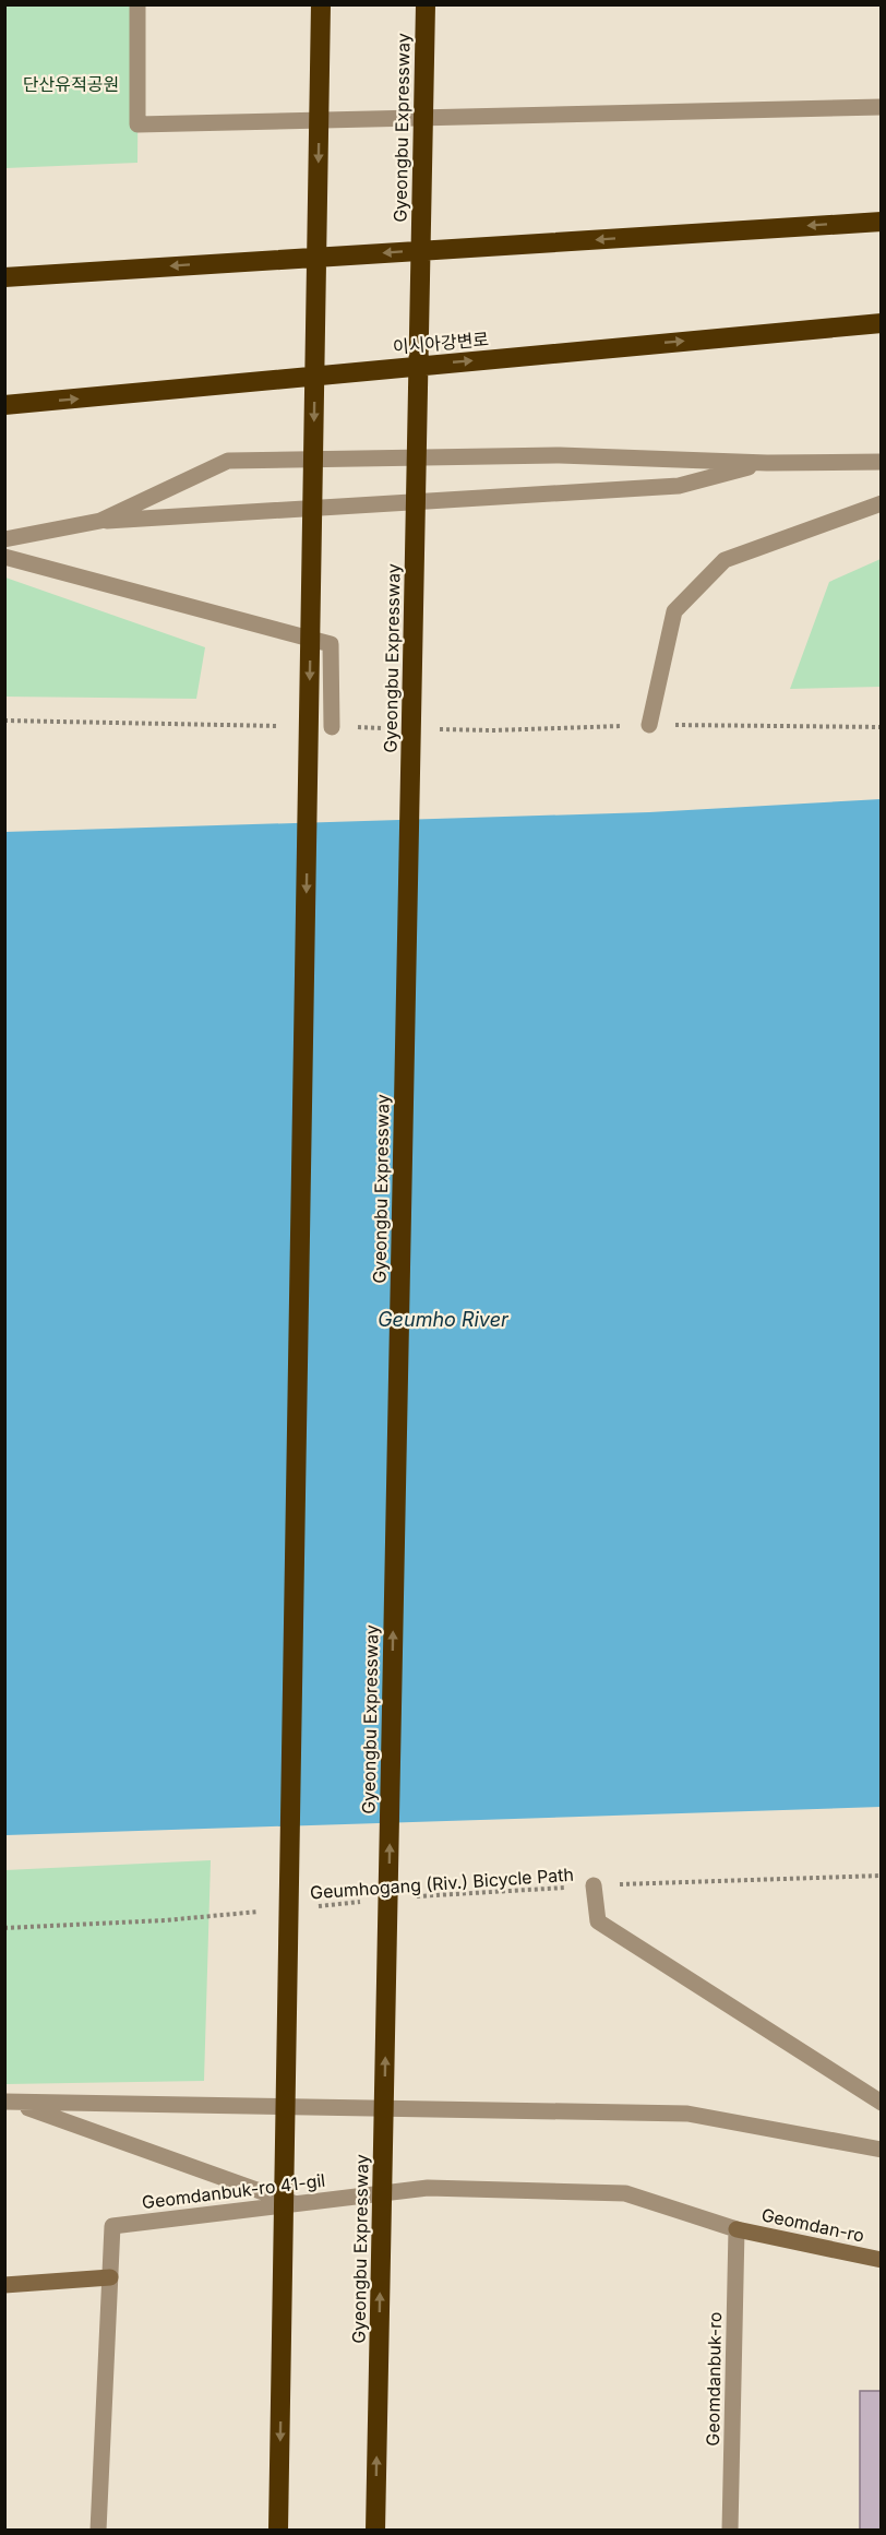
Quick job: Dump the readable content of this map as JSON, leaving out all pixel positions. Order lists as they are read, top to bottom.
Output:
{
  "streets": {
    "highway": ["Gyeongbu Expressway", "이시아강변로"],
    "main road": ["Geomdan-ro"],
    "street": ["Geomdanbuk-ro 41-gil", "Geomdanbuk-ro"],
    "path": ["Geumhogang (Riv.) Bicycle Path"]
  },
  "crossings": [
    ["Geomdanbuk-ro 41-gil", "Geomdan-ro"],
    ["Geomdanbuk-ro 41-gil", "Geomdanbuk-ro"],
    ["Geomdan-ro", "Geomdanbuk-ro"]
  ],
  "water": ["Geumho River"],
  "parks": ["단산유적공원"]
}
